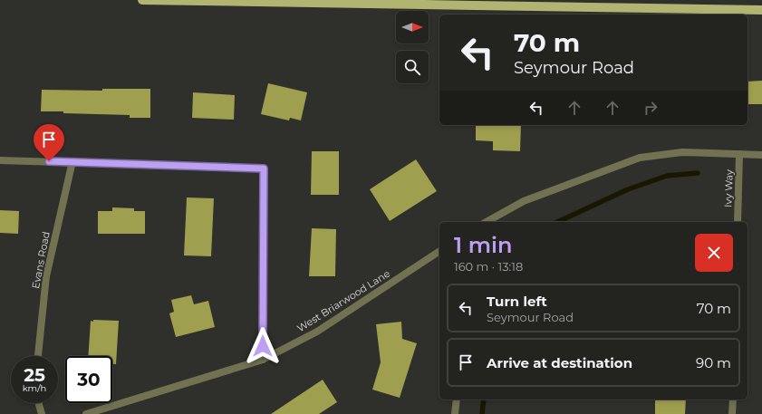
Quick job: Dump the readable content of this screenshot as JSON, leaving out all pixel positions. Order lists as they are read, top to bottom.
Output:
{
  "streets": {
    "street": ["Ivy Way", "Evans Road", "West Briarwood Lane"]
  },
  "north": "right",
  "page": {
    "turn": ["70 m", "Seymour Road"],
    "heading": ["1 min", "160 m · 13:18"],
    "list": [
      {
        "name": "Turn left",
        "note": "Seymour Road",
        "value": "70 m"
      },
      {
        "name": "Arrive at destination",
        "value": "90 m"
      }
    ],
    "speed": "25 km/h",
    "limit": "30"
  }
}
